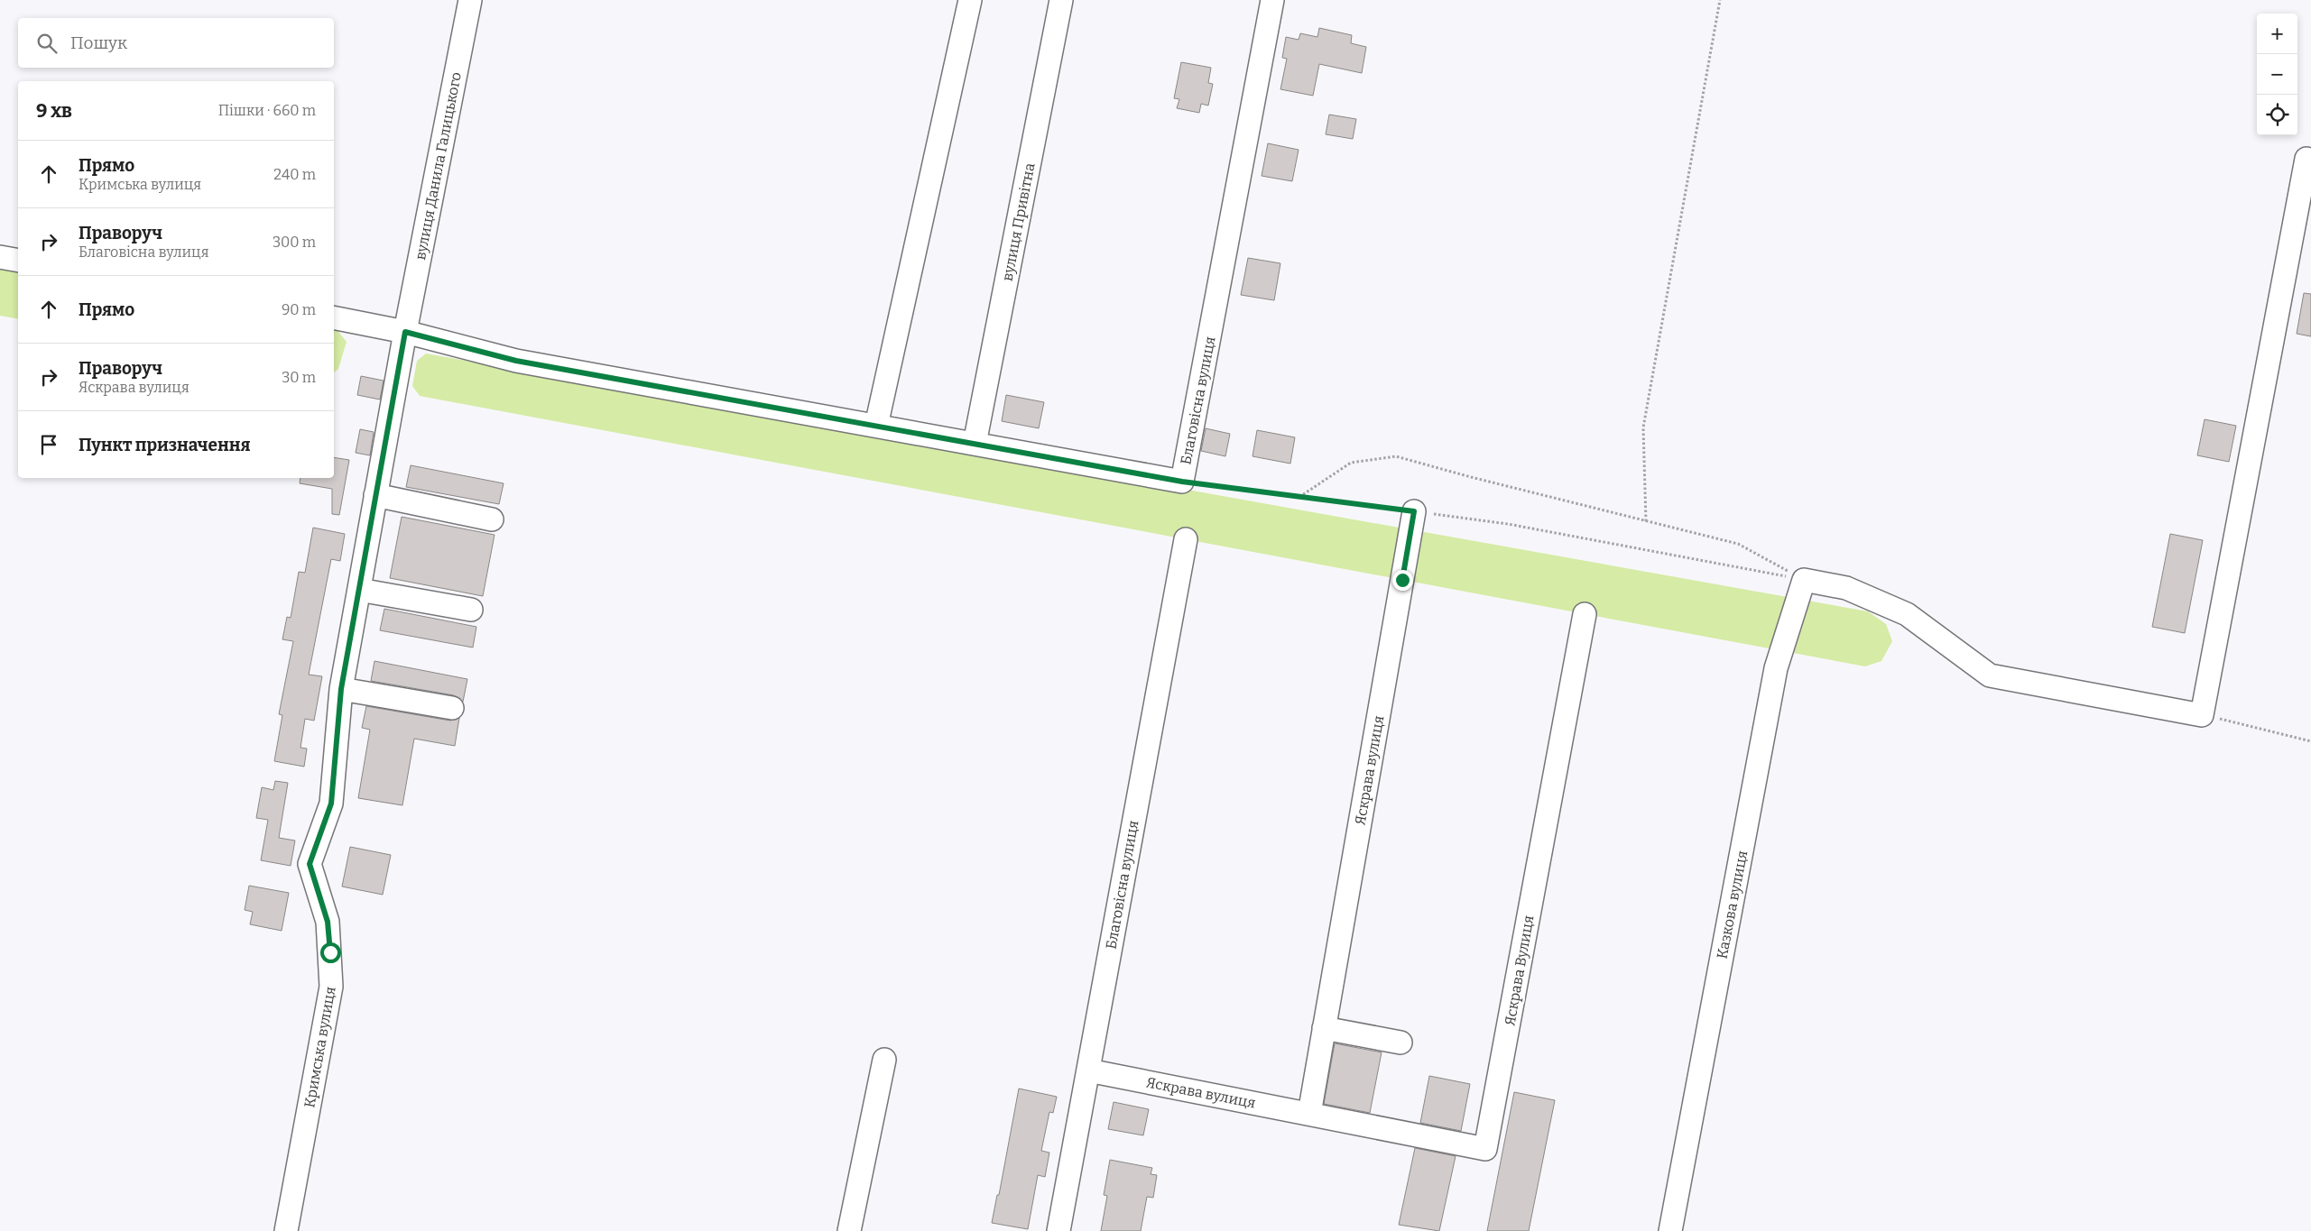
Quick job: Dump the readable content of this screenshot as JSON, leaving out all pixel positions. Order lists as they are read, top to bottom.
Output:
{
  "streets": {
    "street": [
      "вулиця Данила Галицького",
      "вулиця Привітна",
      "Благовісна вулиця",
      "Яскрава вулиця",
      "Казкова вулиця",
      "Яскрава Вулиця",
      "Кримська вулиця"
    ]
  },
  "crossings": [
    ["вулиця Данила Галицького", "Благовісна вулиця"],
    ["вулиця Данила Галицького", "Кримська вулиця"],
    ["вулиця Привітна", "Благовісна вулиця"],
    ["Благовісна вулиця", "Яскрава вулиця"],
    ["Благовісна вулиця", "Кримська вулиця"],
    ["Яскрава вулиця", "Яскрава Вулиця"]
  ],
  "page": {
    "map_buttons": ["+", "−"],
    "search": "Пошук",
    "heading": ["9 хв", "Пішки · 660 m"],
    "list": [
      ["Прямо", "Кримська вулиця", "240 m"],
      ["Праворуч", "Благовісна вулиця", "300 m"],
      ["Прямо", "90 m"],
      ["Праворуч", "Яскрава вулиця", "30 m"],
      "Пункт призначення"
    ]
  }
}
